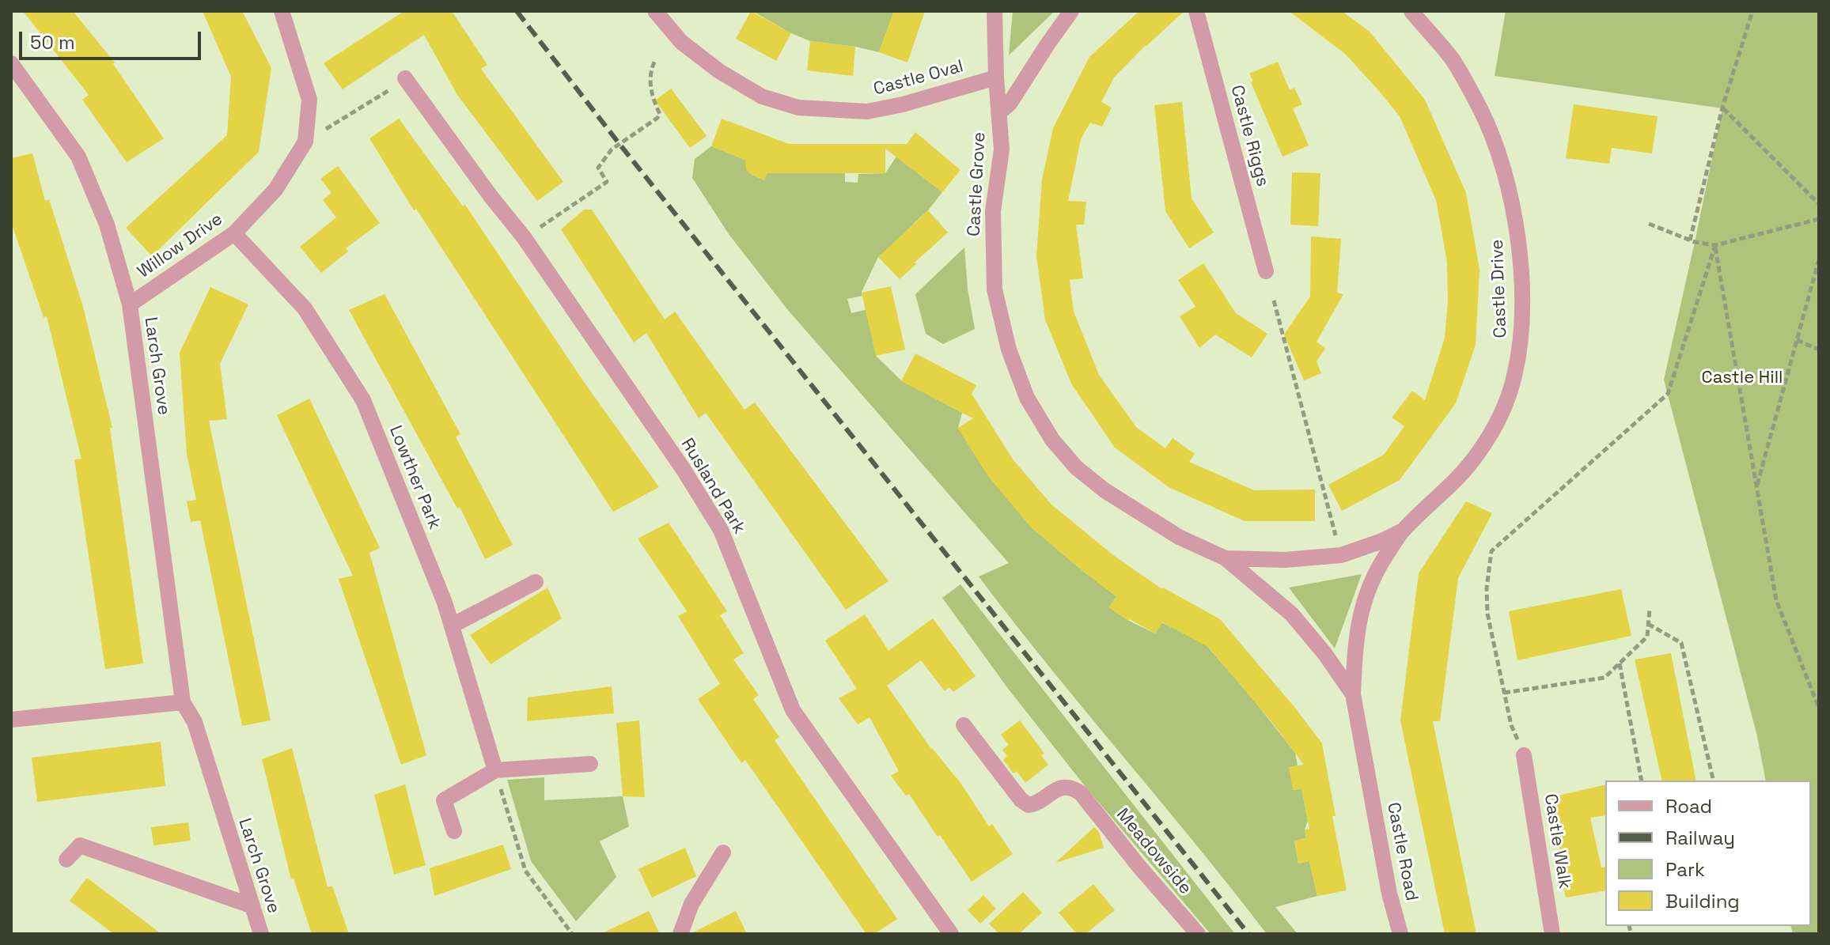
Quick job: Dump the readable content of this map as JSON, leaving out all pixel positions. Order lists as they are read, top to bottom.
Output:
{
  "streets": {
    "street": [
      "Castle Oval",
      "Castle Riggs",
      "Castle Grove",
      "Willow Drive",
      "Castle Drive",
      "Larch Grove",
      "Lowther Park",
      "Rusland Park",
      "Castle Walk",
      "Meadowside",
      "Castle Road"
    ]
  },
  "crossings": [
    ["Castle Oval", "Castle Grove"],
    ["Castle Grove", "Castle Drive"],
    ["Castle Grove", "Castle Road"],
    ["Willow Drive", "Larch Grove"],
    ["Willow Drive", "Lowther Park"]
  ],
  "parks": ["Castle Hill"],
  "legend": [
    "Road",
    "Railway",
    "Park",
    "Building"
  ],
  "scale_bar": "50 m"
}
